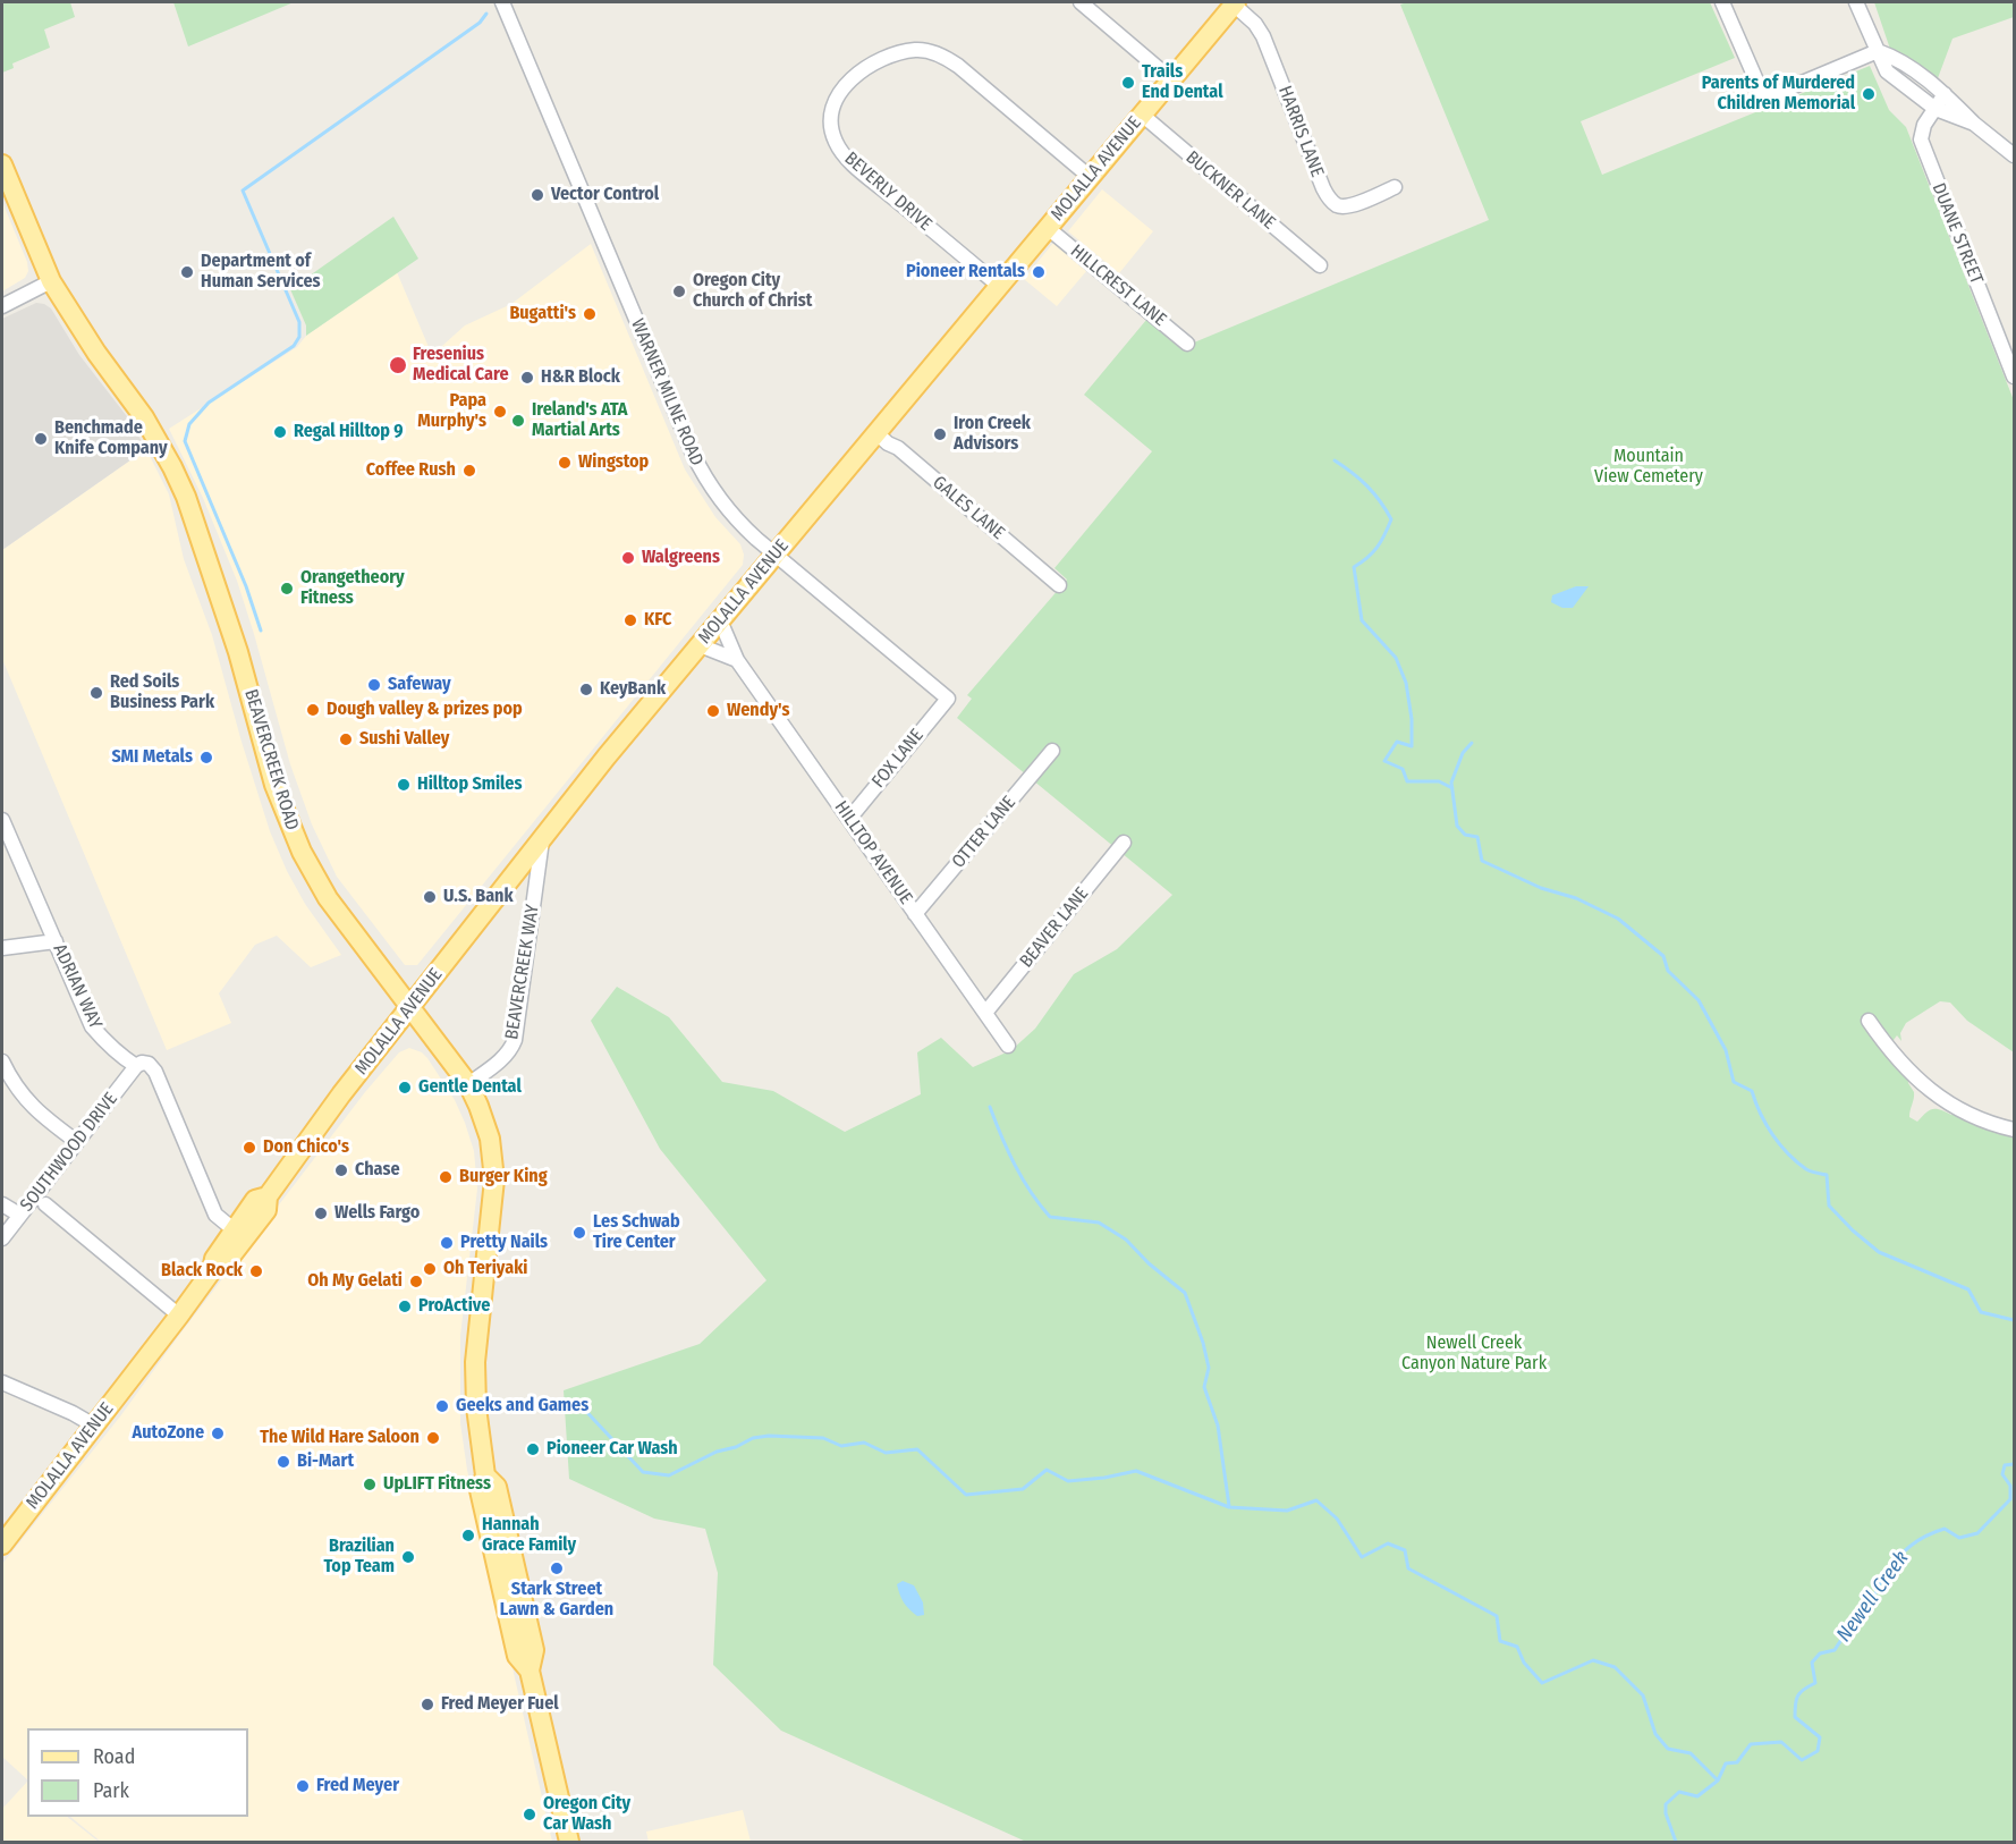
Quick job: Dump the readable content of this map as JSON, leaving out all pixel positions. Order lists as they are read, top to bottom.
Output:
{
  "streets": {
    "main road": ["MOLALLA AVENUE", "BEAVERCREEK ROAD"],
    "street": [
      "HARRIS LANE",
      "BUCKNER LANE",
      "BEVERLY DRIVE",
      "DUANE STREET",
      "HILLCREST LANE",
      "WARNER MILNE ROAD",
      "GALES LANE",
      "FOX LANE",
      "OTTER LANE",
      "HILLTOP AVENUE",
      "BEAVER LANE",
      "BEAVERCREEK WAY",
      "ADRIAN WAY",
      "SOUTHWOOD DRIVE"
    ]
  },
  "crossings": [
    ["HARRIS LANE", "MOLALLA AVENUE"],
    ["MOLALLA AVENUE", "BUCKNER LANE"],
    ["MOLALLA AVENUE", "BEVERLY DRIVE"],
    ["MOLALLA AVENUE", "HILLCREST LANE"],
    ["MOLALLA AVENUE", "WARNER MILNE ROAD"],
    ["MOLALLA AVENUE", "GALES LANE"],
    ["MOLALLA AVENUE", "BEAVERCREEK ROAD"],
    ["MOLALLA AVENUE", "HILLTOP AVENUE"],
    ["MOLALLA AVENUE", "BEAVERCREEK WAY"],
    ["MOLALLA AVENUE", "ADRIAN WAY"],
    ["WARNER MILNE ROAD", "FOX LANE"],
    ["FOX LANE", "HILLTOP AVENUE"],
    ["BEAVERCREEK ROAD", "BEAVERCREEK WAY"],
    ["OTTER LANE", "HILLTOP AVENUE"],
    ["HILLTOP AVENUE", "BEAVER LANE"],
    ["ADRIAN WAY", "SOUTHWOOD DRIVE"]
  ],
  "water": ["Newell Creek"],
  "parks": ["Mountain View Cemetery", "Newell Creek Canyon Nature Park"],
  "places": [
    "Trails End Dental",
    "Parents of Murdered Children Memorial",
    "Vector Control",
    "Department of Human Services",
    "Pioneer Rentals",
    "Oregon City Church of Christ",
    "Bugatti's",
    "Fresenius Medical Care",
    "H&R Block",
    "Papa Murphy's",
    "Ireland's ATA Martial Arts",
    "Regal Hilltop 9",
    "Iron Creek Advisors",
    "Benchmade Knife Company",
    "Wingstop",
    "Coffee Rush",
    "Walgreens",
    "Orangetheory Fitness",
    "KFC",
    "Safeway",
    "KeyBank",
    "Red Soils Business Park",
    "Dough valley & prizes pop",
    "Wendy's",
    "Sushi Valley",
    "SMI Metals",
    "Hilltop Smiles",
    "U.S. Bank",
    "Gentle Dental",
    "Don Chico's",
    "Chase",
    "Burger King",
    "Wells Fargo",
    "Les Schwab Tire Center",
    "Pretty Nails",
    "Oh Teriyaki",
    "Black Rock",
    "Oh My Gelati",
    "ProActive",
    "Geeks and Games",
    "AutoZone",
    "The Wild Hare Saloon",
    "Pioneer Car Wash",
    "Bi-Mart",
    "UpLIFT Fitness",
    "Hannah Grace Family",
    "Brazilian Top Team",
    "Stark Street Lawn & Garden",
    "Fred Meyer Fuel",
    "Fred Meyer",
    "Oregon City Car Wash"
  ],
  "legend": ["Road", "Park"]
}
